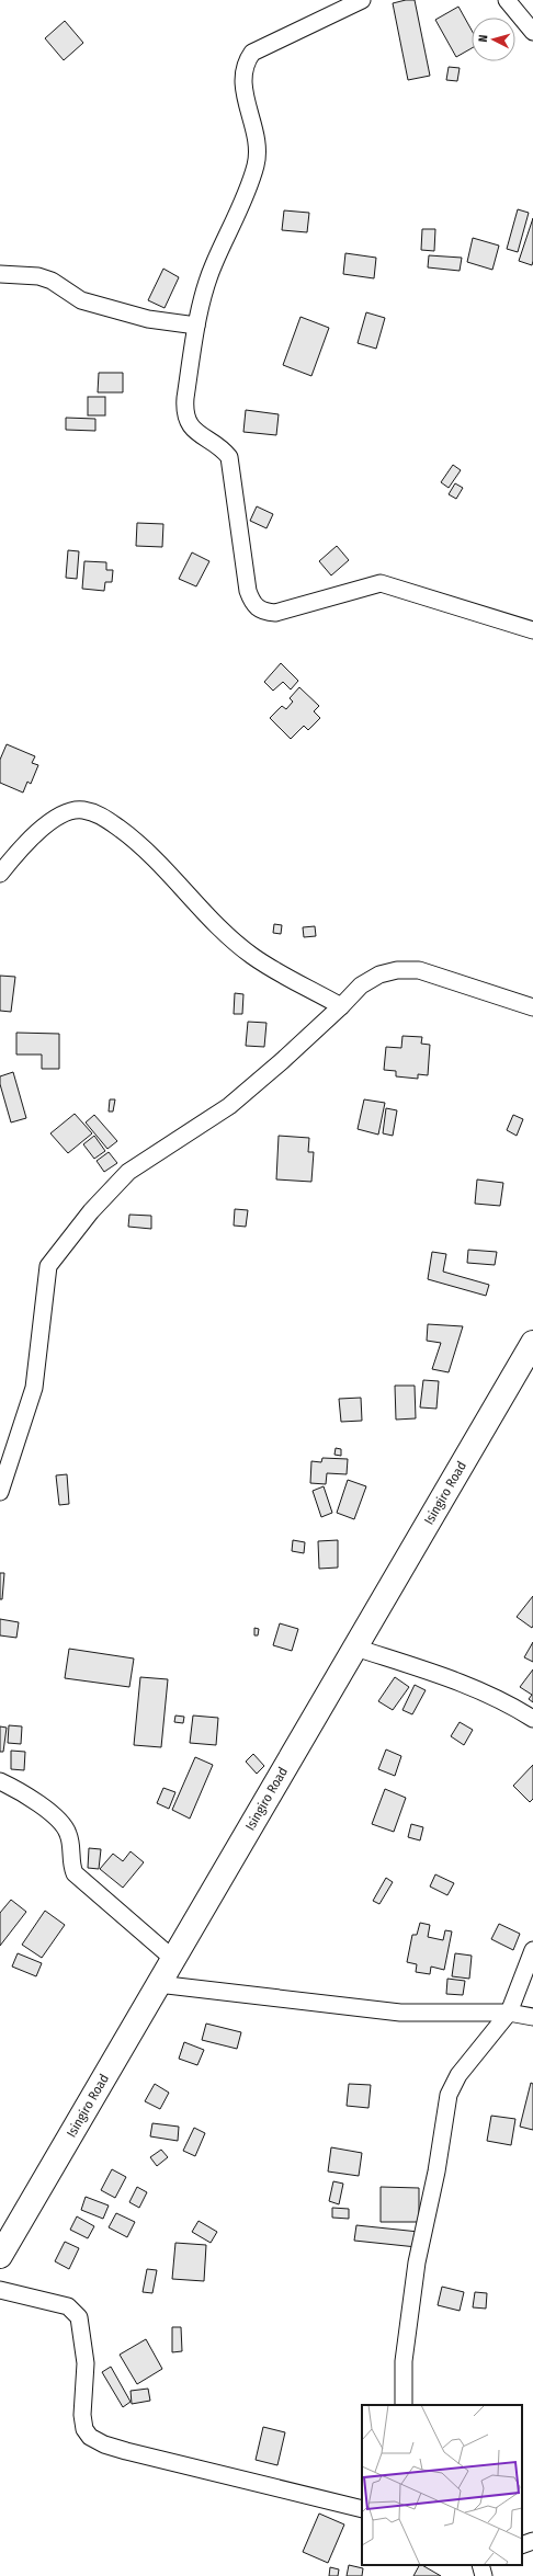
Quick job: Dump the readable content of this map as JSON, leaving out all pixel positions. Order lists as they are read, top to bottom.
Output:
{
  "streets": {
    "main road": ["Isingiro Road"]
  },
  "north": "left"
}
